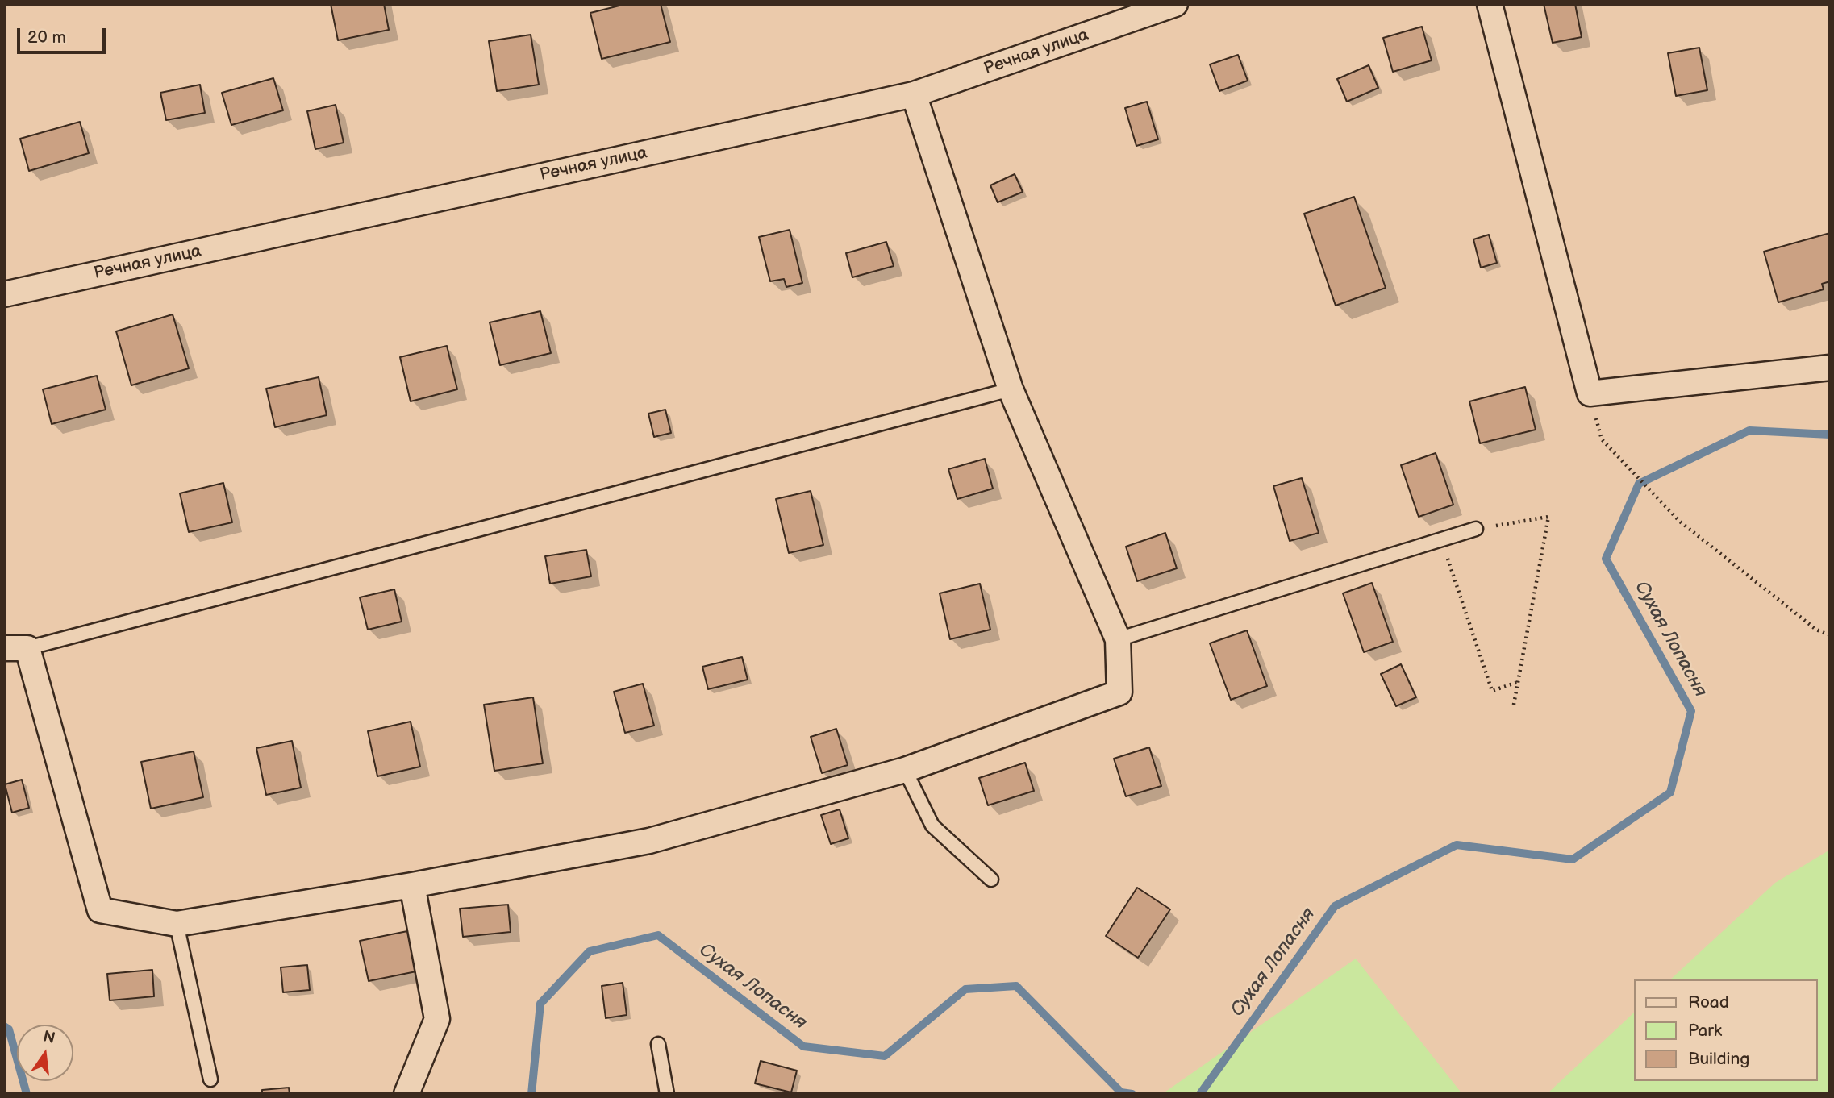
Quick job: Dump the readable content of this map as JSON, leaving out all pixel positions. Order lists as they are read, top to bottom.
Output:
{
  "streets": {
    "street": ["Речная улица"]
  },
  "water": ["Сухая Лопасня"],
  "legend": ["Road", "Park", "Building"],
  "scale_bar": "20 m",
  "north": "top"
}
